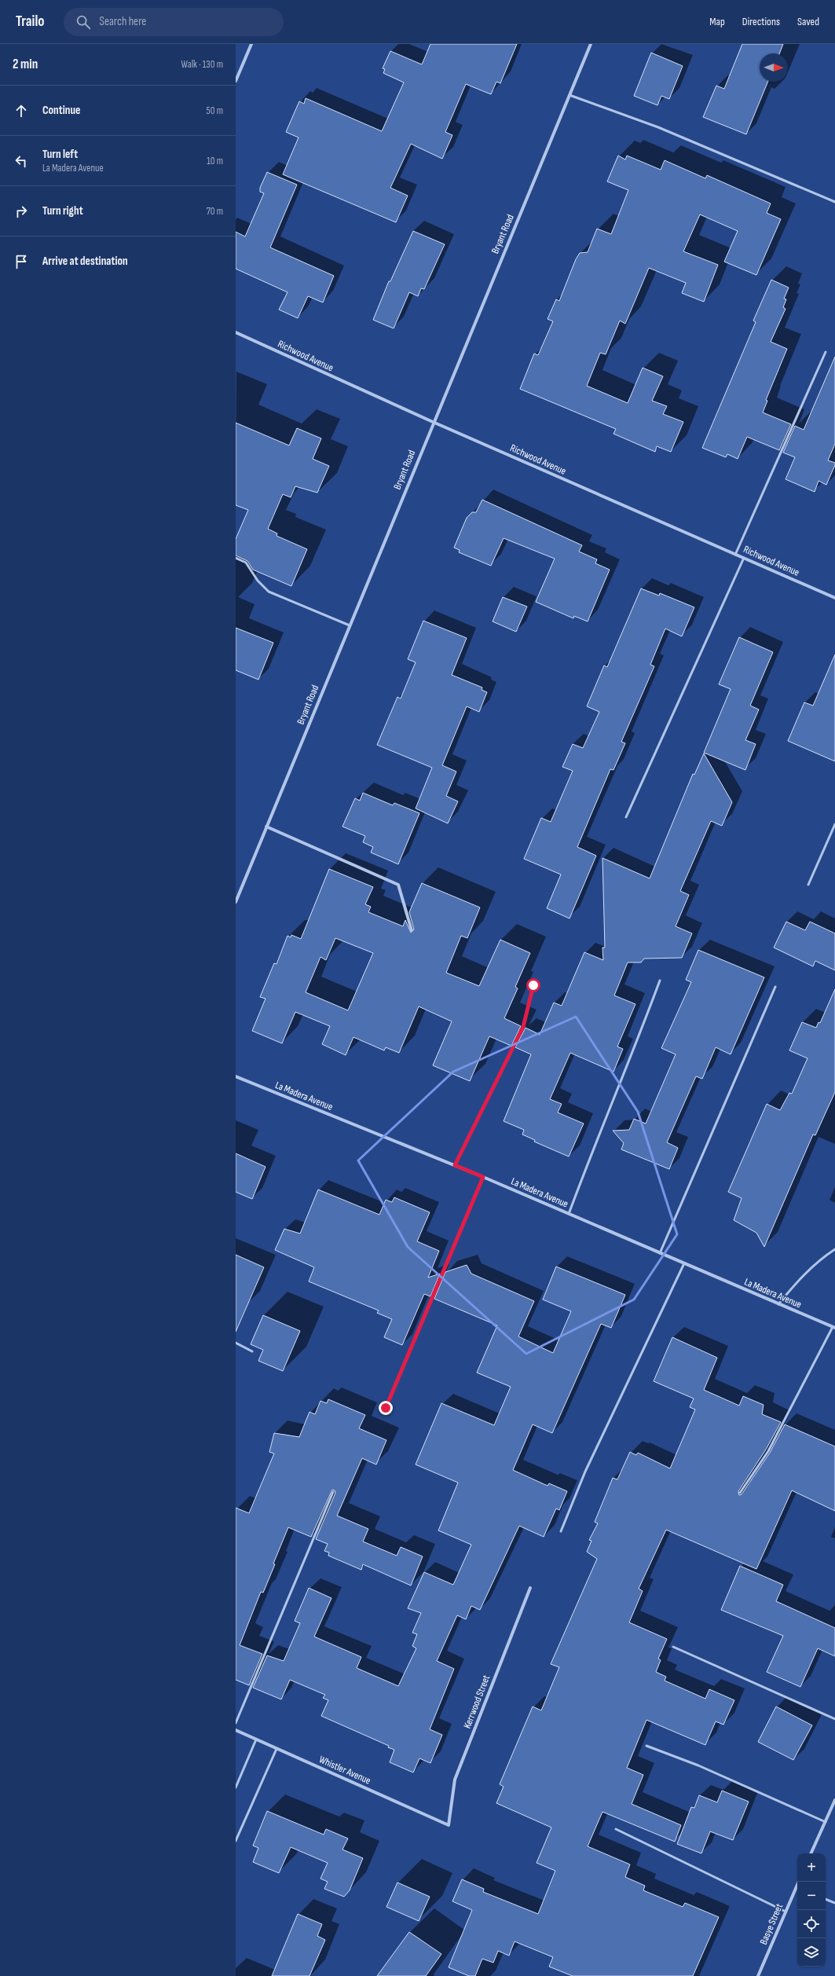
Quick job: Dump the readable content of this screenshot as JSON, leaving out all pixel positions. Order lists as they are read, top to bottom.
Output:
{
  "streets": {
    "street": [
      "Bryant Road",
      "Richwood Avenue",
      "La Madera Avenue",
      "Kerrwood Street",
      "Whistler Avenue",
      "Basye Street"
    ]
  },
  "crossings": [
    ["Bryant Road", "Richwood Avenue"],
    ["Kerrwood Street", "Whistler Avenue"]
  ],
  "north": "right",
  "page": {
    "header": "Trailo",
    "search": "Search here",
    "nav": ["Map", "Directions", "Saved"],
    "heading": ["2 min", "Walk · 130 m"],
    "list": [
      ["Continue", "50 m"],
      ["Turn left", "La Madera Avenue", "10 m"],
      ["Turn right", "70 m"],
      "Arrive at destination"
    ],
    "map_buttons": ["+", "−"]
  }
}
